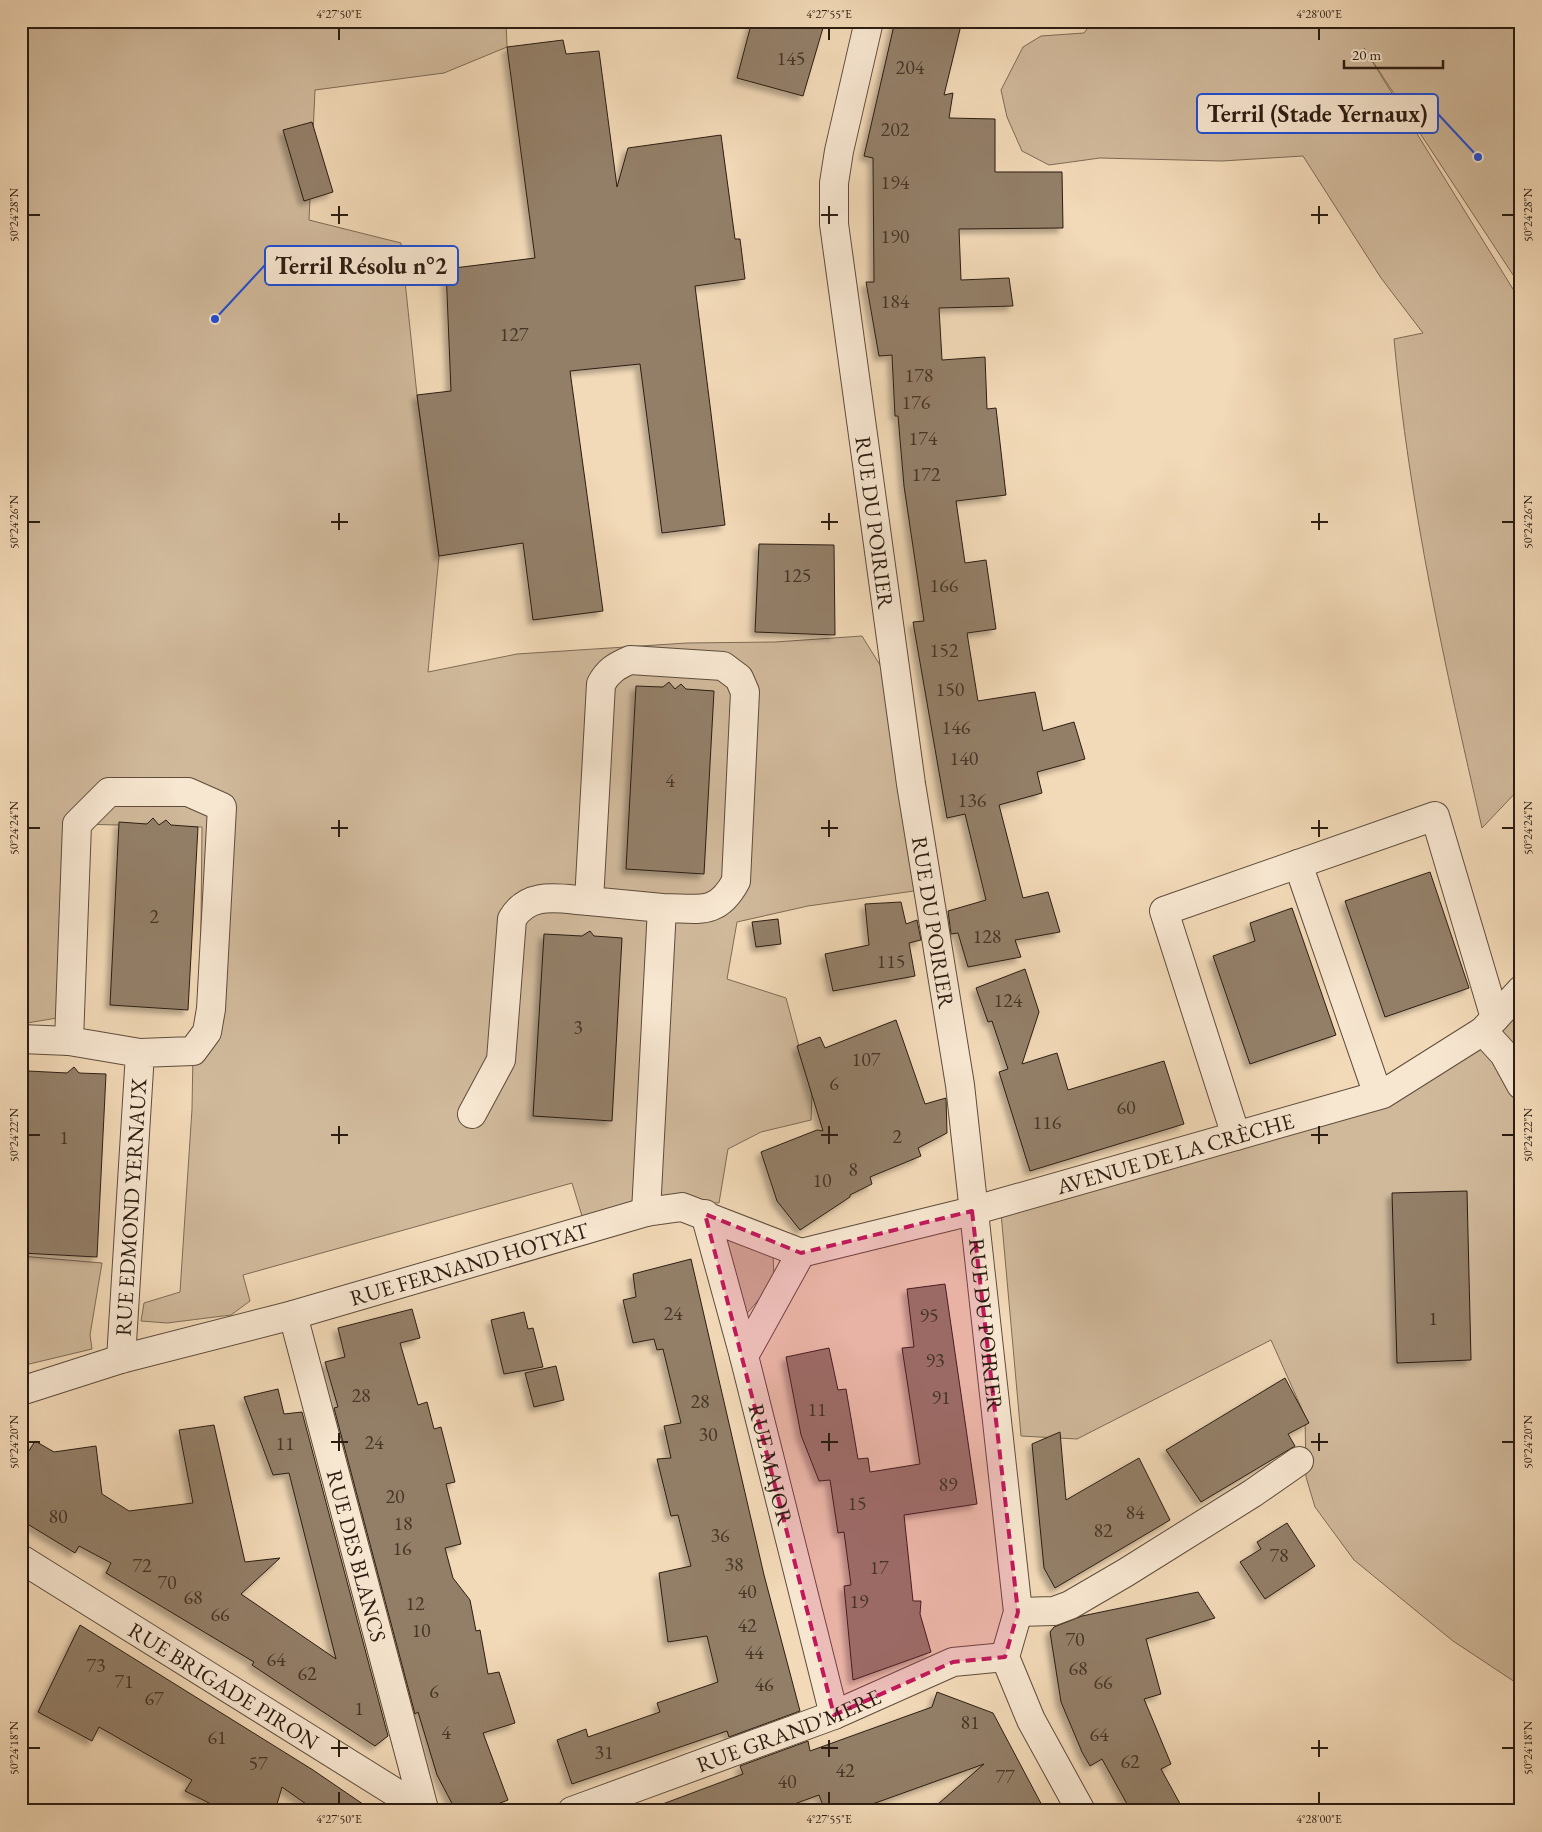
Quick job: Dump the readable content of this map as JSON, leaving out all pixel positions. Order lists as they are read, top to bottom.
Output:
{
  "streets": {
    "street": [
      "RUE DU POIRIER",
      "AVENUE DE LA CRÈCHE",
      "RUE EDMOND YERNAUX",
      "RUE FERNAND HOTYAT",
      "RUE MAJOR",
      "RUE DES BLANCS",
      "RUE BRIGADE PIRON",
      "RUE GRAND'MERE"
    ]
  },
  "crossings": [
    ["RUE DU POIRIER", "AVENUE DE LA CRÈCHE"],
    ["RUE DU POIRIER", "RUE GRAND'MERE"],
    ["AVENUE DE LA CRÈCHE", "RUE FERNAND HOTYAT"],
    ["RUE FERNAND HOTYAT", "RUE MAJOR"],
    ["RUE FERNAND HOTYAT", "RUE DES BLANCS"],
    ["RUE MAJOR", "RUE GRAND'MERE"],
    ["RUE DES BLANCS", "RUE BRIGADE PIRON"]
  ],
  "places": ["Terril (Stade Yernaux)", "Terril Résolu n°2"],
  "house_numbers": [
    "145",
    "204",
    "202",
    "194",
    "190",
    "184",
    "127",
    "178",
    "176",
    "174",
    "172",
    "125",
    "166",
    "152",
    "150",
    "146",
    "140",
    "4",
    "136",
    "2",
    "128",
    "115",
    "124",
    "3",
    "107",
    "6",
    "60",
    "116",
    "2",
    "1",
    "8",
    "10",
    "24",
    "95",
    "1",
    "93",
    "28",
    "91",
    "28",
    "11",
    "30",
    "24",
    "11",
    "89",
    "20",
    "15",
    "84",
    "80",
    "18",
    "82",
    "36",
    "16",
    "78",
    "38",
    "72",
    "17",
    "70",
    "40",
    "68",
    "19",
    "12",
    "66",
    "42",
    "10",
    "70",
    "44",
    "64",
    "73",
    "68",
    "62",
    "71",
    "66",
    "46",
    "6",
    "67",
    "1",
    "81",
    "4",
    "64",
    "61",
    "31",
    "62",
    "57",
    "42",
    "77",
    "40"
  ],
  "scale_bar": "20 m",
  "coordinates": [
    "4°27'50\"E",
    "4°27'55\"E",
    "4°28'00\"E",
    "50°24'28\"N",
    "50°24'26\"N",
    "50°24'24\"N",
    "50°24'22\"N",
    "50°24'20\"N",
    "50°24'18\"N"
  ]
}
